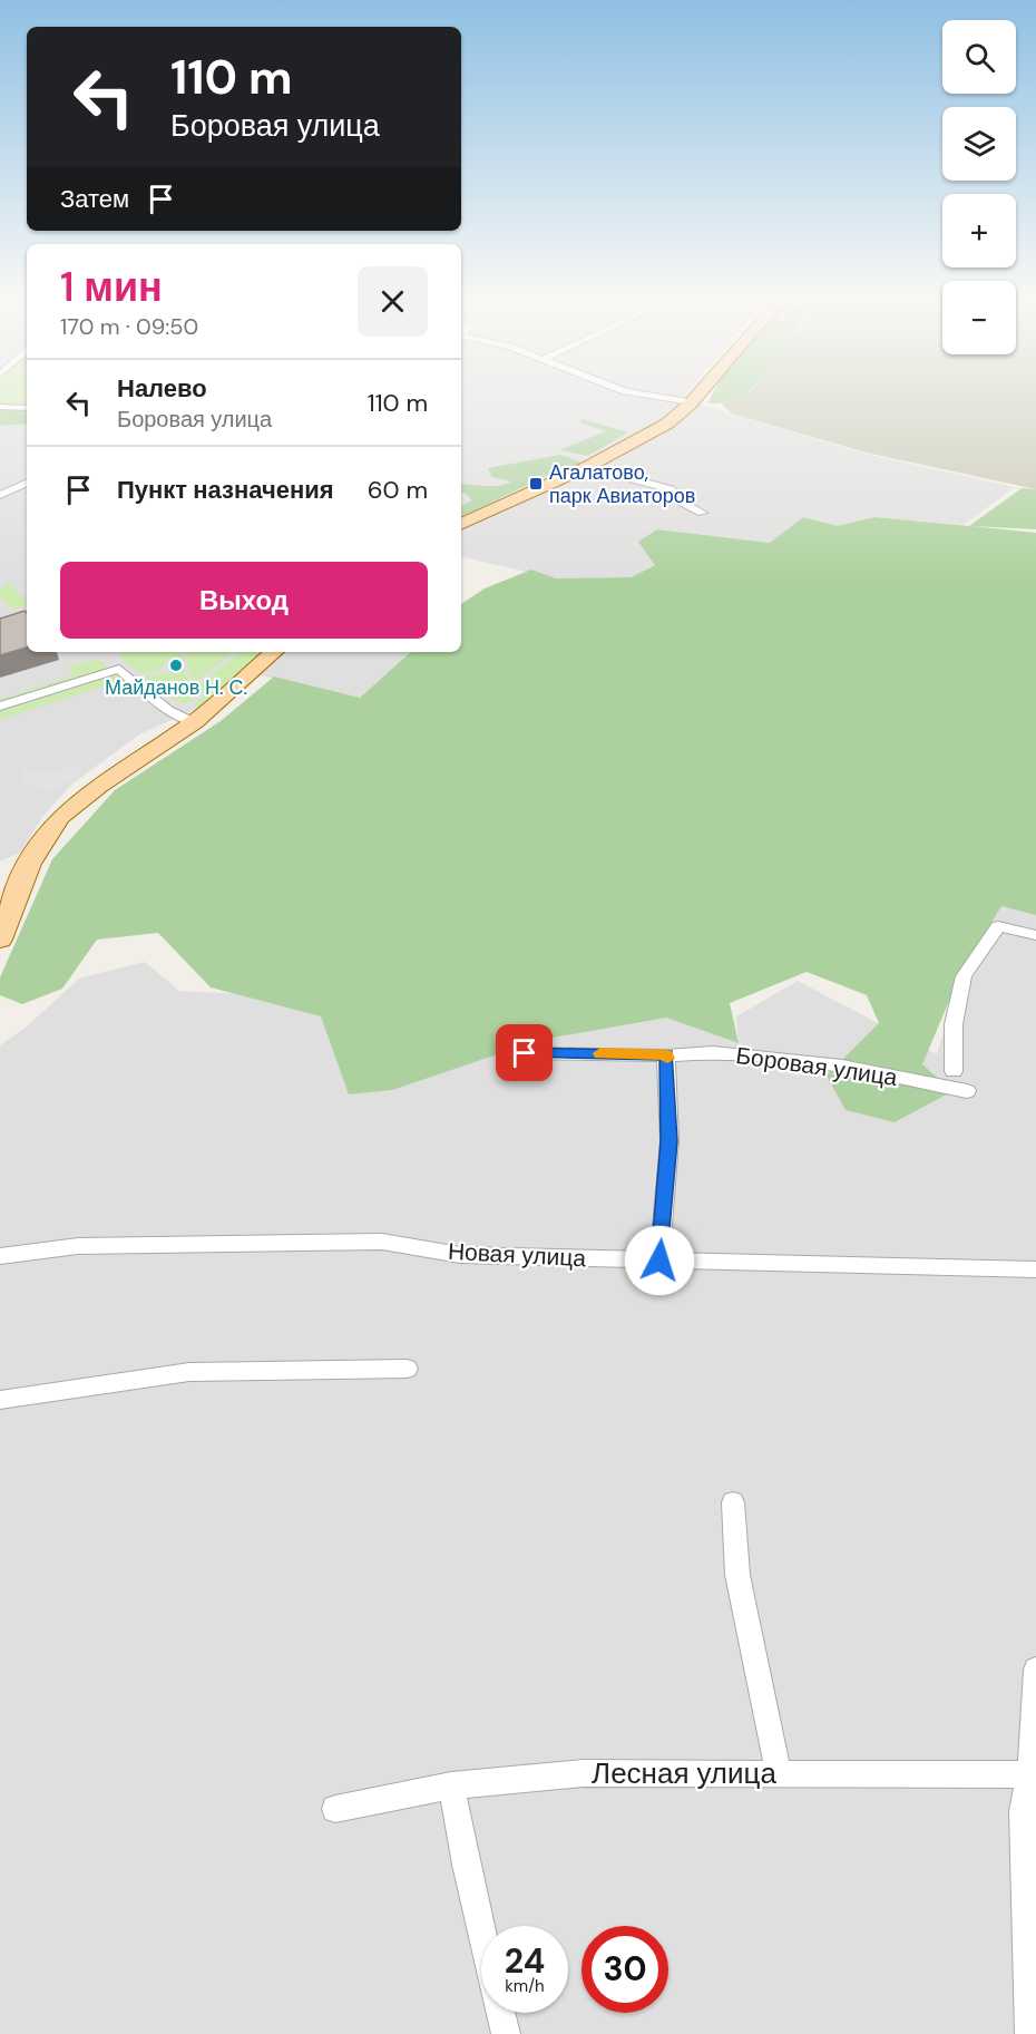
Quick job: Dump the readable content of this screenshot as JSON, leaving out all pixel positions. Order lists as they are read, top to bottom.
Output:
{
  "streets": {
    "street": ["Боровая улица", "Новая улица", "Лесная улица"]
  },
  "places": {
    "transit": ["Агалатово, парк Авиаторов"],
    "other": ["Майданов Н. С."]
  },
  "page": {
    "map_buttons": ["+", "−"],
    "turn": ["110 m", "Боровая улица"],
    "then": "Затем",
    "heading": ["1 мин", "170 m · 09:50"],
    "list": [
      {
        "name": "Налево",
        "note": "Боровая улица",
        "value": "110 m"
      },
      {
        "name": "Пункт назначения",
        "value": "60 m"
      }
    ],
    "buttons": "Выход",
    "speed": "24 km/h",
    "limit": "30"
  }
}
